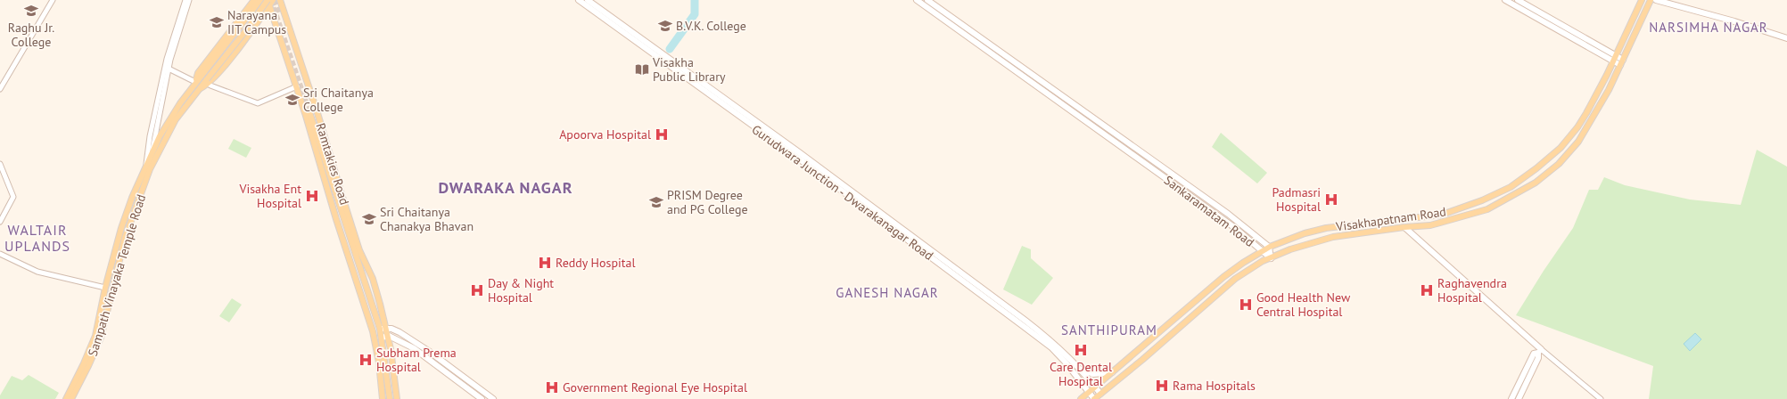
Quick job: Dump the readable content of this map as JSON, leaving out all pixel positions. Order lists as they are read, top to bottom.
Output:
{
  "streets": {
    "main road": [
      "Ramtakies Road",
      "Gurudwara Junction - Dwarakanagar Road",
      "Sankaramatam Road",
      "Visakhapatnam Road",
      "Sampath Vinayaka Temple Road"
    ]
  },
  "crossings": [
    ["Gurudwara Junction - Dwarakanagar Road", "Visakhapatnam Road"],
    ["Sankaramatam Road", "Visakhapatnam Road"]
  ],
  "districts": [
    "NARSIMHA NAGAR",
    "DWARAKA NAGAR",
    "WALTAIR UPLANDS",
    "GANESH NAGAR",
    "SANTHIPURAM"
  ],
  "places": {
    "school or university": [
      "Raghu Jr. College",
      "Narayana IIT Campus",
      "B.V.K. College",
      "Sri Chaitanya College",
      "PRISM Degree and PG College",
      "Sri Chaitanya Chanakya Bhavan"
    ],
    "library": ["Visakha Public Library"],
    "hospital": [
      "Apoorva Hospital",
      "Visakha Ent Hospital",
      "Padmasri Hospital",
      "Reddy Hospital",
      "Day & Night Hospital",
      "Raghavendra Hospital",
      "Good Health New Central Hospital",
      "Care Dental Hospital",
      "Subham Prema Hospital",
      "Rama Hospitals",
      "Government Regional Eye Hospital"
    ]
  }
}
